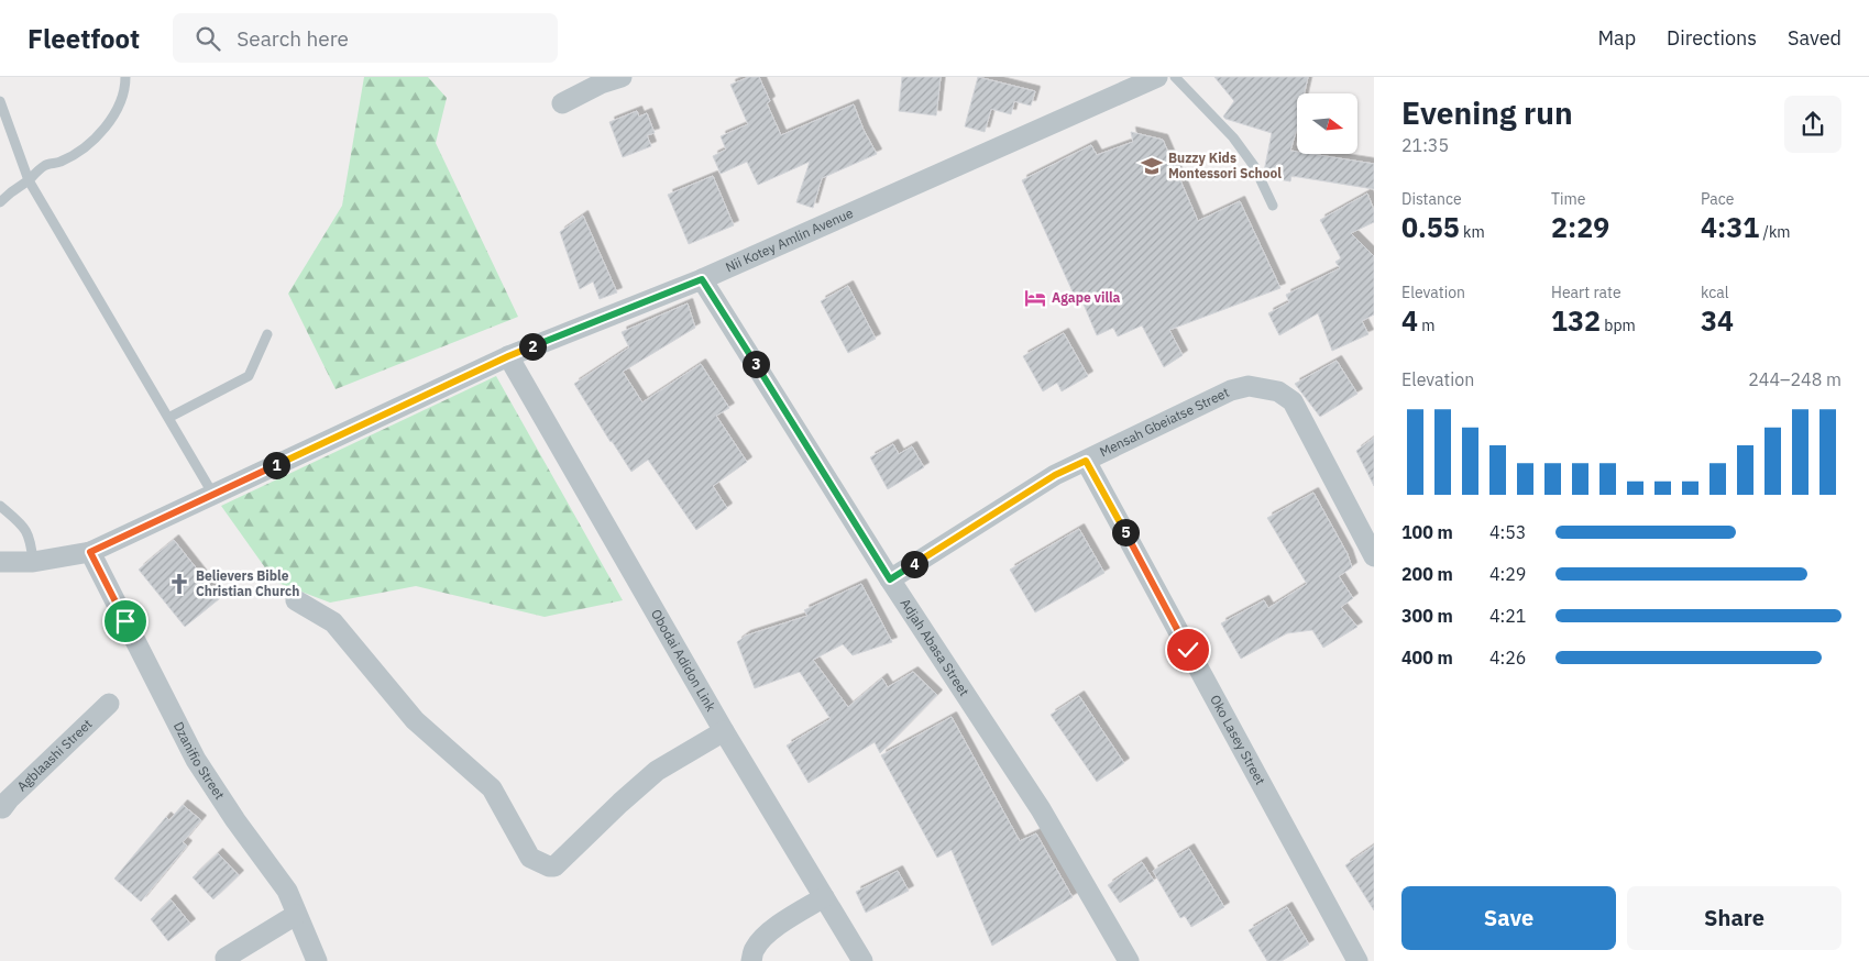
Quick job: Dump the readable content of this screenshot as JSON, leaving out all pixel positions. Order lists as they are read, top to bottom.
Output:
{
  "streets": {
    "street": [
      "Nii Kotey Amlin Avenue",
      "Mensah Gbeiatse Street",
      "Adjah Abasa Street",
      "Obodai Adidon Link",
      "Oko Lasey Street",
      "Agblaashi Street",
      "Dzanifio Street"
    ]
  },
  "crossings": [
    ["Nii Kotey Amlin Avenue", "Adjah Abasa Street"],
    ["Nii Kotey Amlin Avenue", "Obodai Adidon Link"],
    ["Nii Kotey Amlin Avenue", "Dzanifio Street"],
    ["Mensah Gbeiatse Street", "Adjah Abasa Street"],
    ["Mensah Gbeiatse Street", "Oko Lasey Street"]
  ],
  "places": {
    "school or university": ["Buzzy Kids Montessori School"],
    "hotel": ["Agape villa"],
    "church": ["Believers Bible Christian Church"]
  },
  "north": "right",
  "page": {
    "header": "Fleetfoot",
    "search": "Search here",
    "nav": ["Map", "Directions", "Saved"],
    "heading": ["Evening run", "21:35"],
    "stats": [
      ["Distance", "0.55 km"],
      ["Time", "2:29"],
      ["Pace", "4:31 /km"],
      ["Elevation", "4 m"],
      ["Heart rate", "132 bpm"],
      ["kcal", "34"]
    ],
    "pins": [
      "2",
      "3",
      "1",
      "5",
      "4"
    ],
    "chart": ["Elevation", "244–248 m"],
    "list": [
      {
        "name": "100 m",
        "note": "4:53"
      },
      {
        "name": "200 m",
        "note": "4:29"
      },
      {
        "name": "300 m",
        "note": "4:21"
      },
      {
        "name": "400 m",
        "note": "4:26"
      }
    ],
    "buttons": ["Save", "Share"]
  }
}
